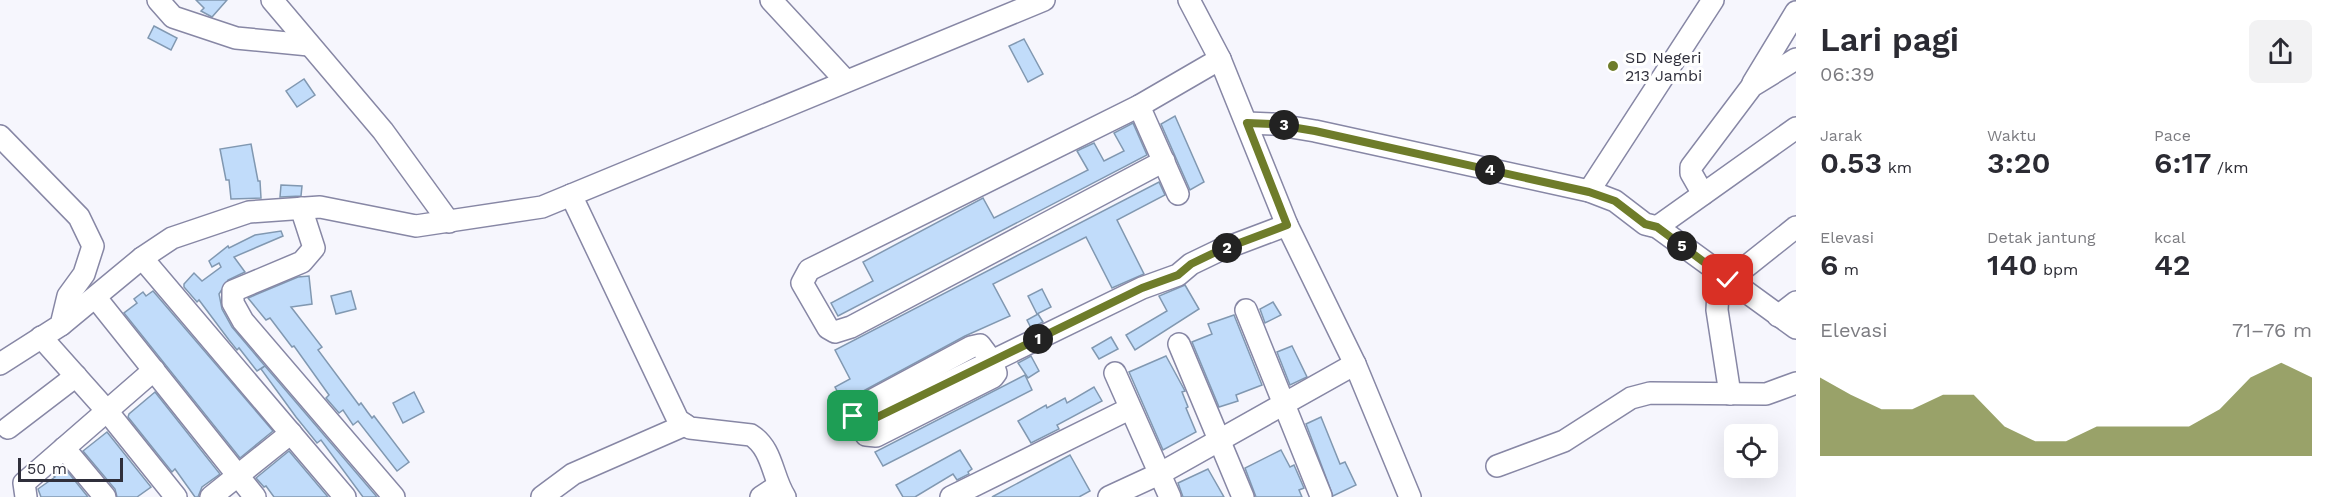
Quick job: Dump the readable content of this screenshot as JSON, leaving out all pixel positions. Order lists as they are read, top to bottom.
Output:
{
  "places": ["SD Negeri 213 Jambi"],
  "scale_bar": "50 m",
  "page": {
    "heading": ["Lari pagi", "06:39"],
    "stats": [
      ["Jarak", "0.53 km"],
      ["Waktu", "3:20"],
      ["Pace", "6:17 /km"],
      ["Elevasi", "6 m"],
      ["Detak jantung", "140 bpm"],
      ["kcal", "42"]
    ],
    "pins": [
      "3",
      "4",
      "5",
      "2",
      "1"
    ],
    "chart": ["Elevasi", "71–76 m"],
    "scale": "50 m"
  }
}
